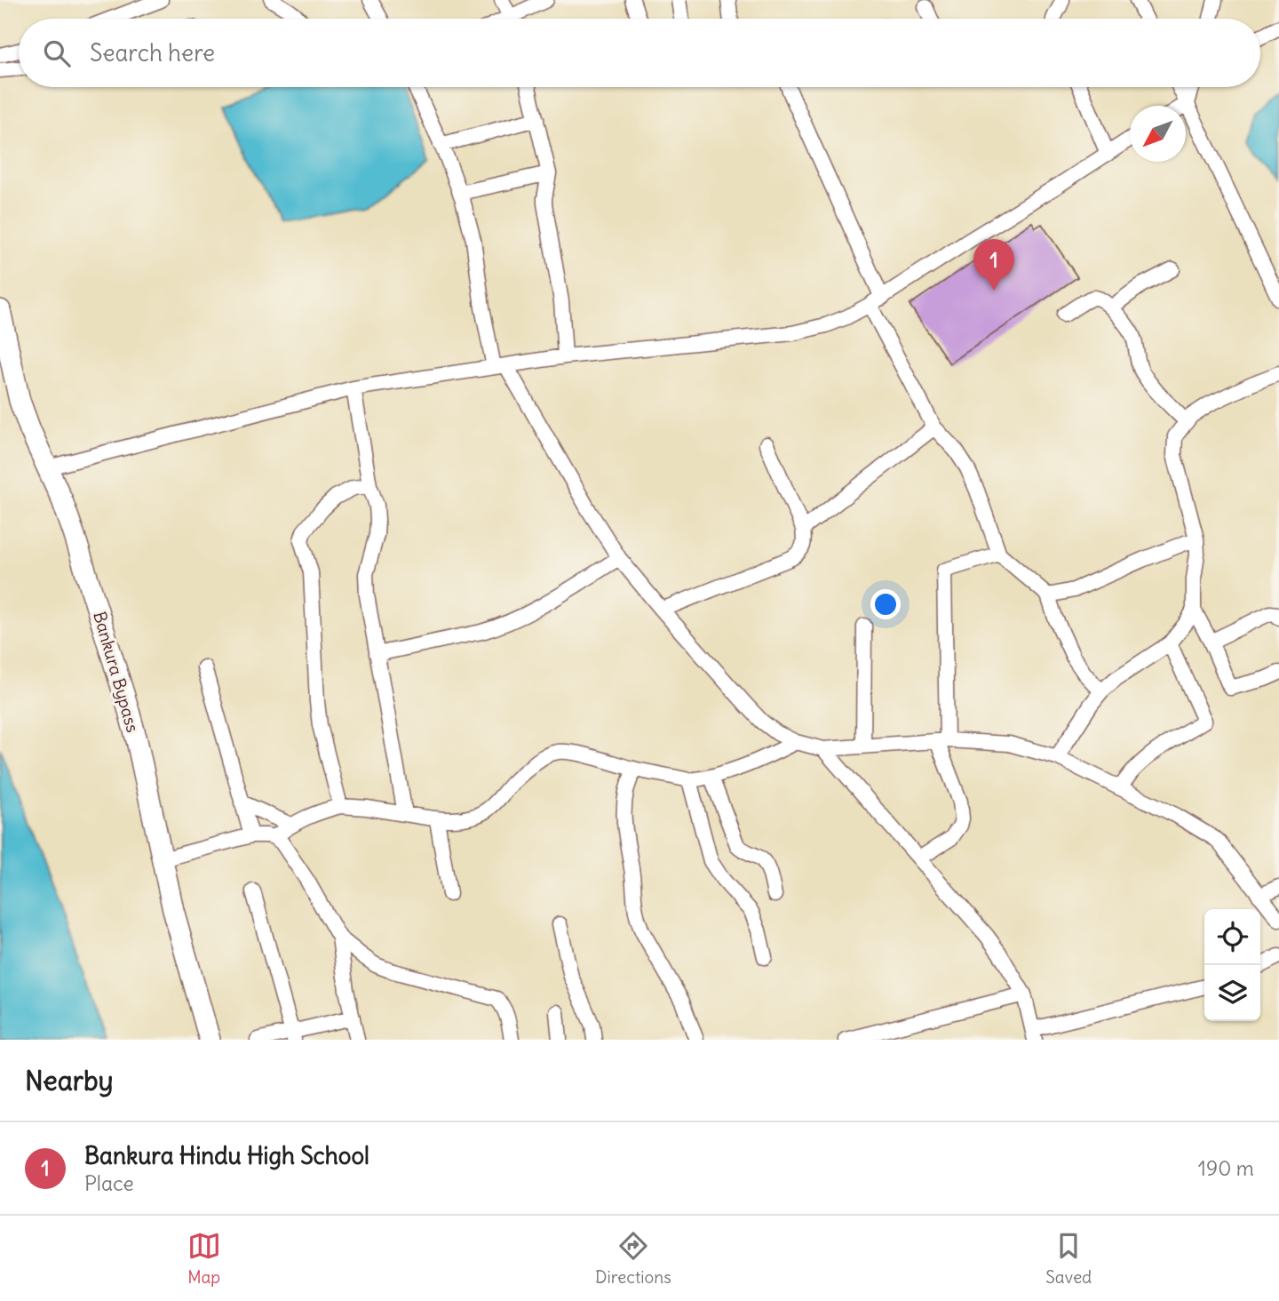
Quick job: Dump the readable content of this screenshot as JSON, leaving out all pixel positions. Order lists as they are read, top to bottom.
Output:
{
  "streets": {
    "highway": ["Bankura Bypass"]
  },
  "north": "bottom left",
  "page": {
    "search": "Search here",
    "pins": "1",
    "heading": "Nearby",
    "list": [
      {
        "mark": "1",
        "name": "Bankura Hindu High School",
        "note": "Place",
        "value": "190 m"
      }
    ],
    "nav": ["Map", "Directions", "Saved"]
  }
}
